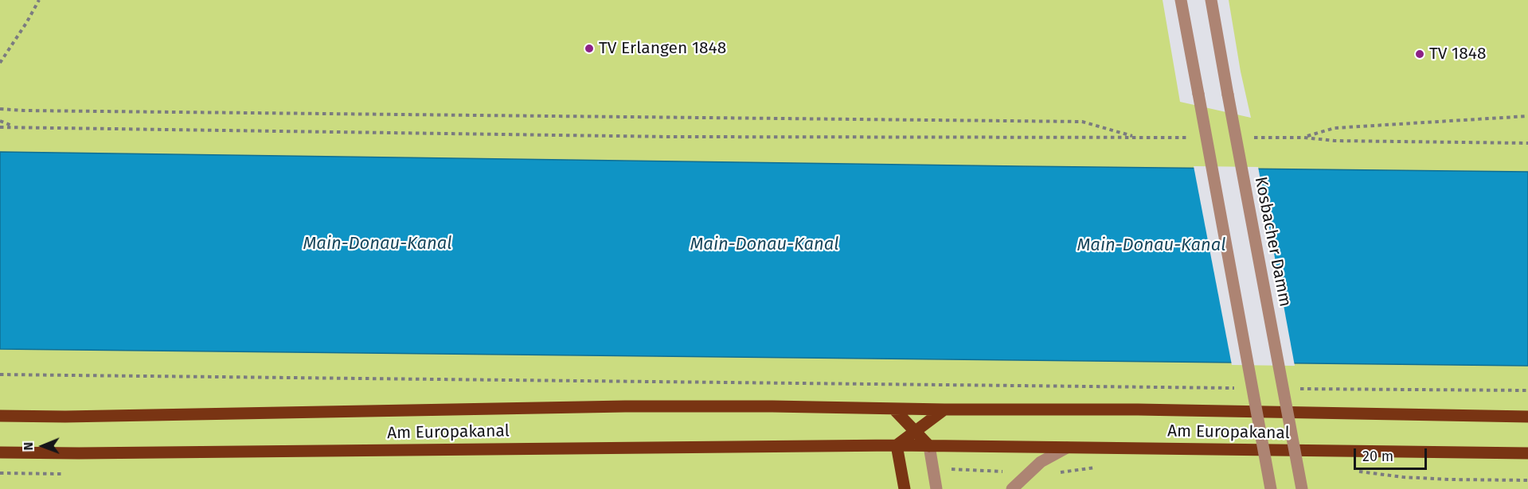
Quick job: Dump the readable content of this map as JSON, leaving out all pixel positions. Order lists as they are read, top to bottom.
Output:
{
  "streets": {
    "main road": ["Am Europakanal"],
    "street": ["Kosbacher Damm"]
  },
  "water": ["Main-Donau-Kanal"],
  "places": ["TV Erlangen 1848", "TV 1848"],
  "scale_bar": "20 m",
  "north": "left"
}
